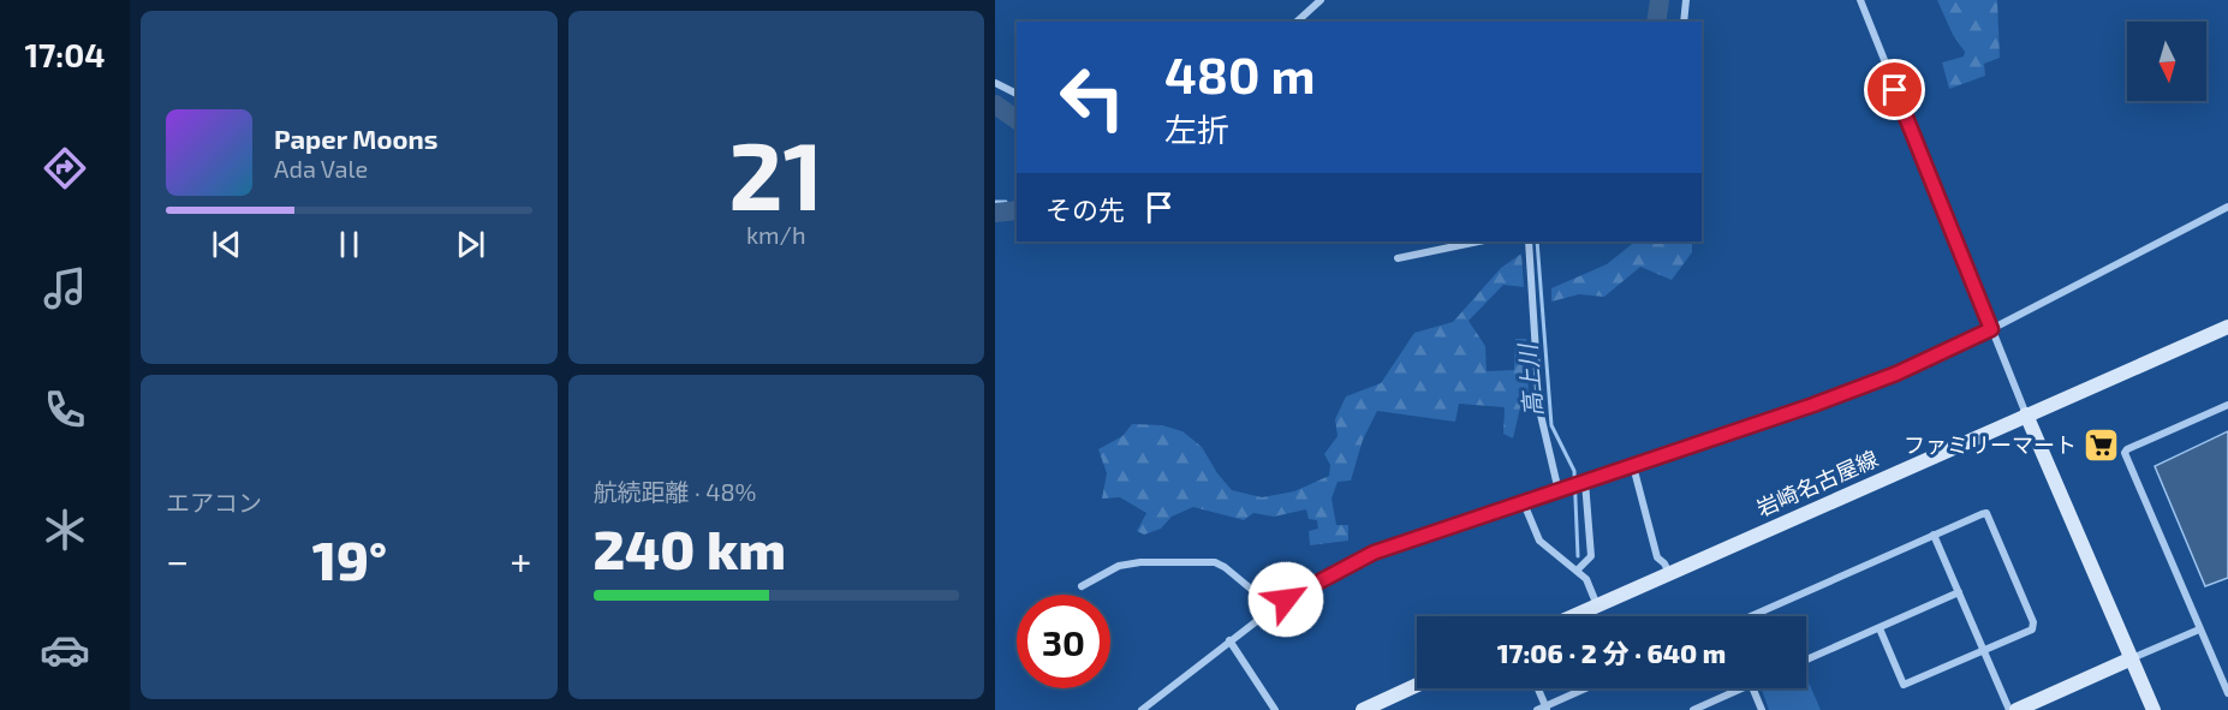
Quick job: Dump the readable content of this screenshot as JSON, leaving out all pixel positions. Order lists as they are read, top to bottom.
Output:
{
  "streets": {
    "main road": ["岩崎名古屋線"]
  },
  "water": ["高上川"],
  "places": {
    "supermarket": ["ファミリーマート"]
  },
  "north": "bottom",
  "page": {
    "tabs": "17:04",
    "tile": [
      ["21", "km/h"],
      "エアコン",
      ["航続距離 · 48%", "240 km"]
    ],
    "turn": ["480 m", "左折"],
    "song": ["Paper Moons", "Ada Vale"],
    "then": "その先",
    "heat": ["−", "19°", "+"],
    "limit": "30",
    "trip": "17:06 · 2 分 · 640 m"
  }
}
